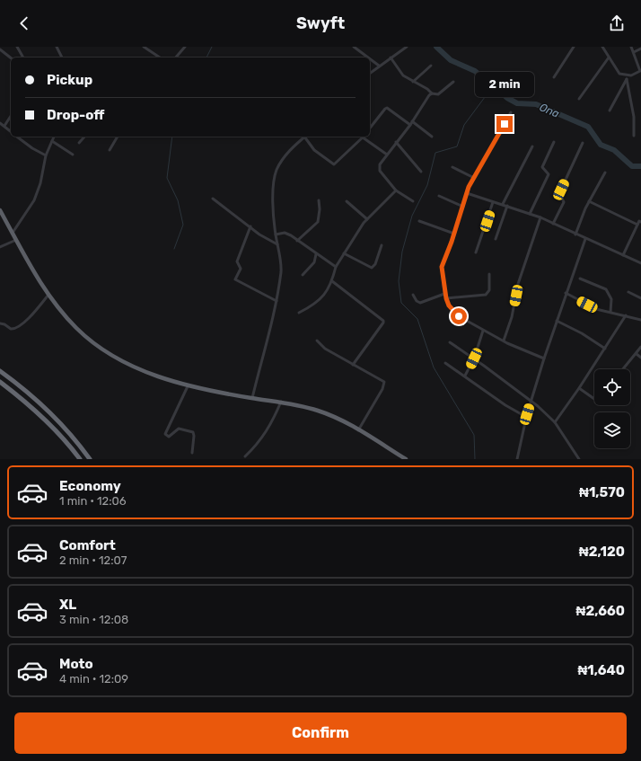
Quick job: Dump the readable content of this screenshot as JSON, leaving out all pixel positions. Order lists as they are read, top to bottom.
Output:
{
  "water": ["Ona"],
  "page": {
    "header": "Swyft",
    "banner": ["Pickup", "Drop-off"],
    "bubble": "2 min",
    "list": [
      {
        "name": "Economy",
        "note": "1 min · 12:06",
        "value": "₦1,570"
      },
      {
        "name": "Comfort",
        "note": "2 min · 12:07",
        "value": "₦2,120"
      },
      {
        "name": "XL",
        "note": "3 min · 12:08",
        "value": "₦2,660"
      },
      {
        "name": "Moto",
        "note": "4 min · 12:09",
        "value": "₦1,640"
      }
    ],
    "buttons": "Confirm"
  }
}
